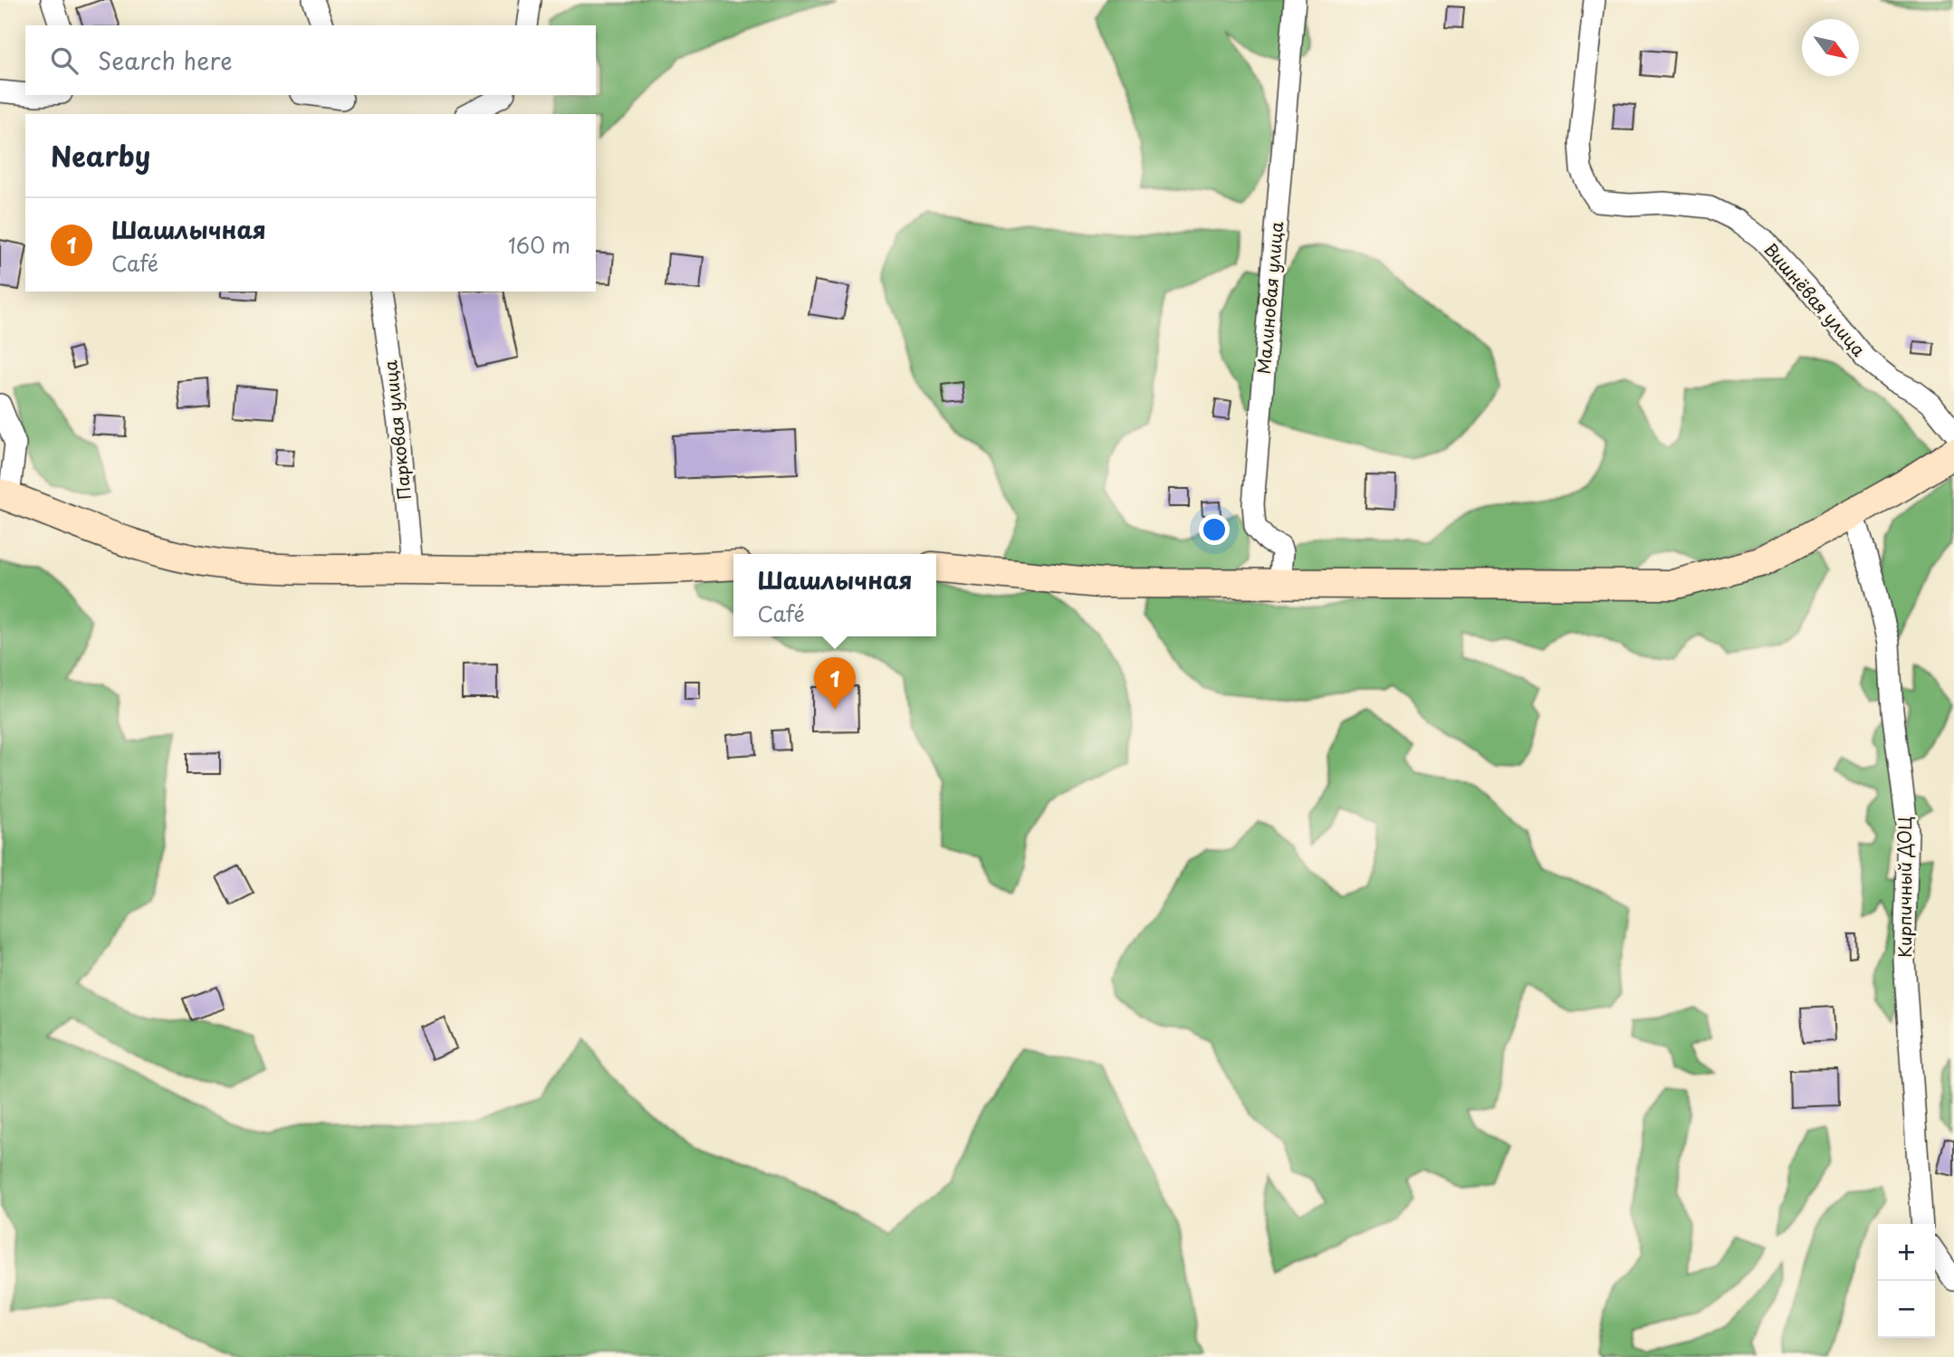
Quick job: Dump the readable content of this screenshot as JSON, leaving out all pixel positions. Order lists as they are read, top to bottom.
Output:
{
  "streets": {
    "street": [
      "Малиновая улица",
      "Вишнёвая улица",
      "Парковая улица",
      "Кирпичный ДОЦ"
    ]
  },
  "north": "bottom right",
  "page": {
    "search": "Search here",
    "heading": "Nearby",
    "list": [
      {
        "mark": "1",
        "name": "Шашлычная",
        "note": "Café",
        "value": "160 m"
      }
    ],
    "popup": ["Шашлычная", "Café"],
    "pins": "1",
    "map_buttons": ["+", "−"]
  }
}
